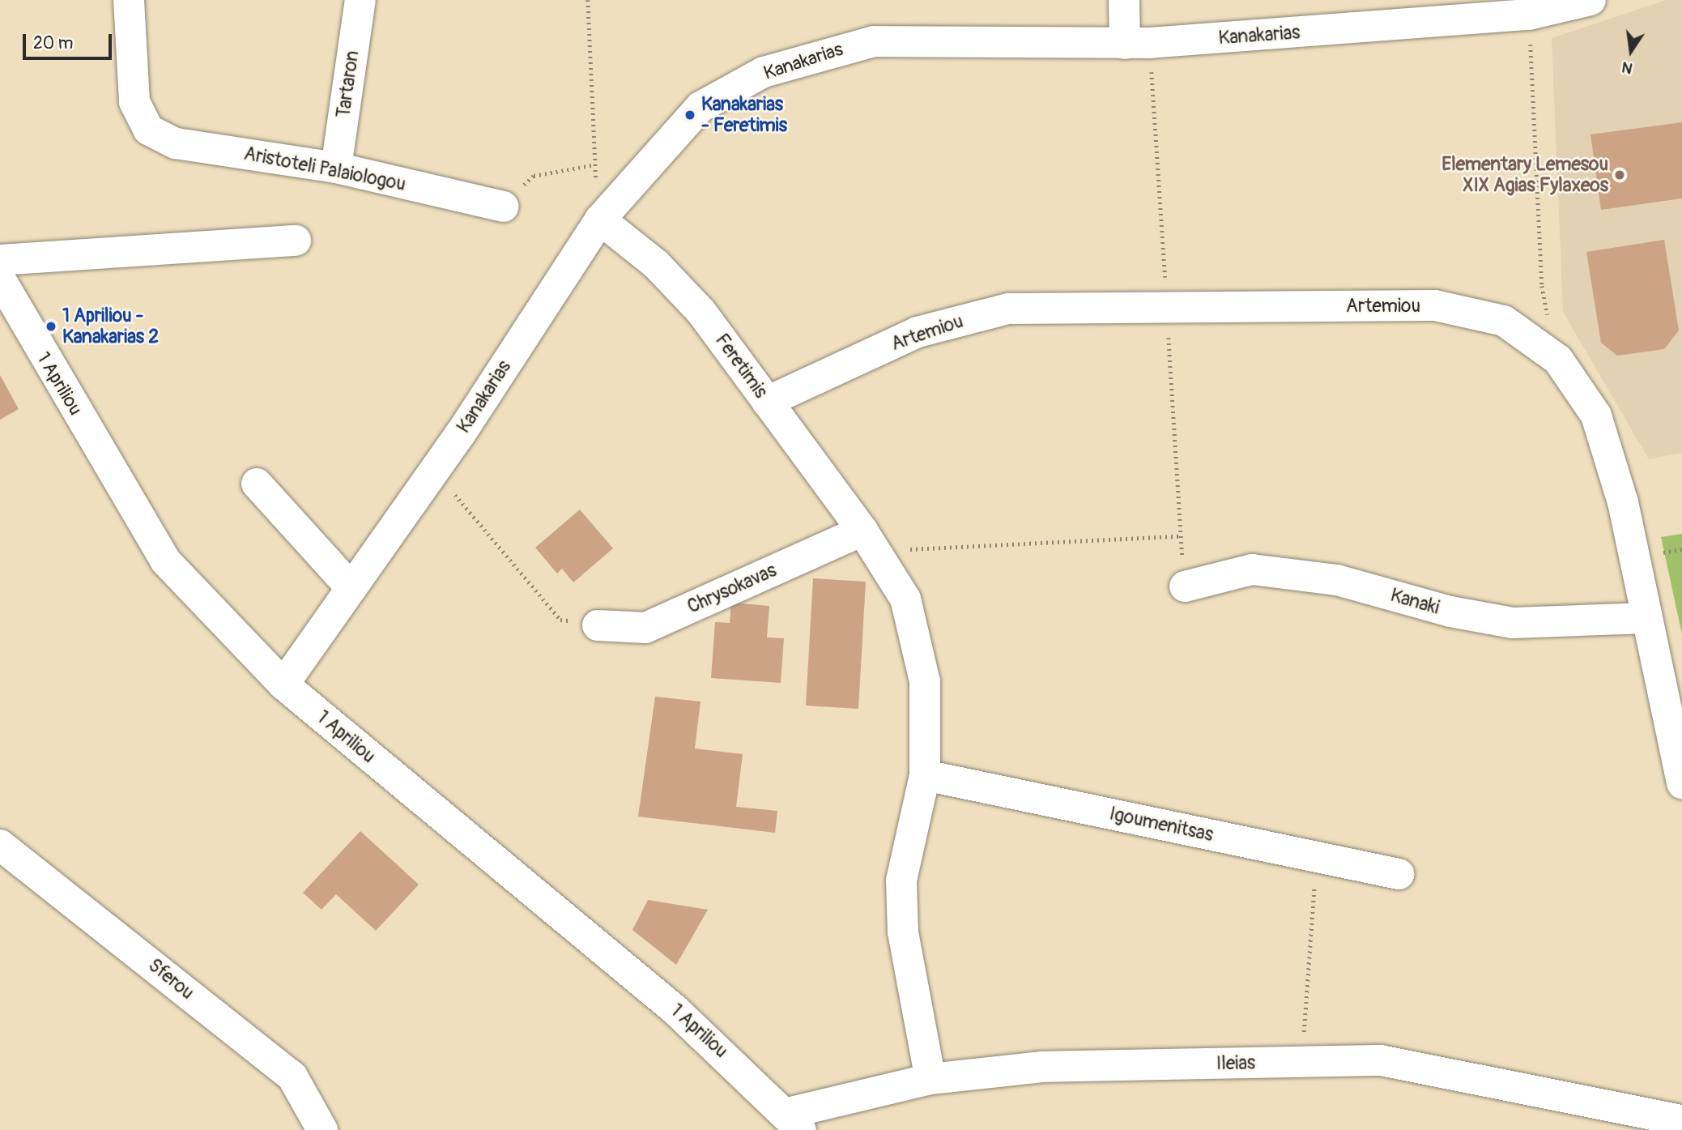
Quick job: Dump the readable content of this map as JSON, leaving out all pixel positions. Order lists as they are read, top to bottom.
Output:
{
  "streets": {
    "street": [
      "Kanakarias",
      "Tartaron",
      "Aristoteli Palaiologou",
      "Artemiou",
      "Feretimis",
      "1 Apriliou",
      "Chrysokavas",
      "Kanaki",
      "Igoumenitsas",
      "Sferou",
      "Ileias"
    ]
  },
  "crossings": [
    ["Kanakarias", "Feretimis"],
    ["Kanakarias", "1 Apriliou"],
    ["Tartaron", "Aristoteli Palaiologou"],
    ["Artemiou", "Feretimis"],
    ["Artemiou", "Kanaki"],
    ["Feretimis", "Chrysokavas"],
    ["Feretimis", "Igoumenitsas"],
    ["Feretimis", "Ileias"],
    ["1 Apriliou", "Ileias"]
  ],
  "places": ["Kanakarias - Feretimis", "Elementary Lemesou XIX Agias Fylaxeos", "1 Apriliou - Kanakarias 2"],
  "scale_bar": "20 m",
  "north": "bottom"
}
